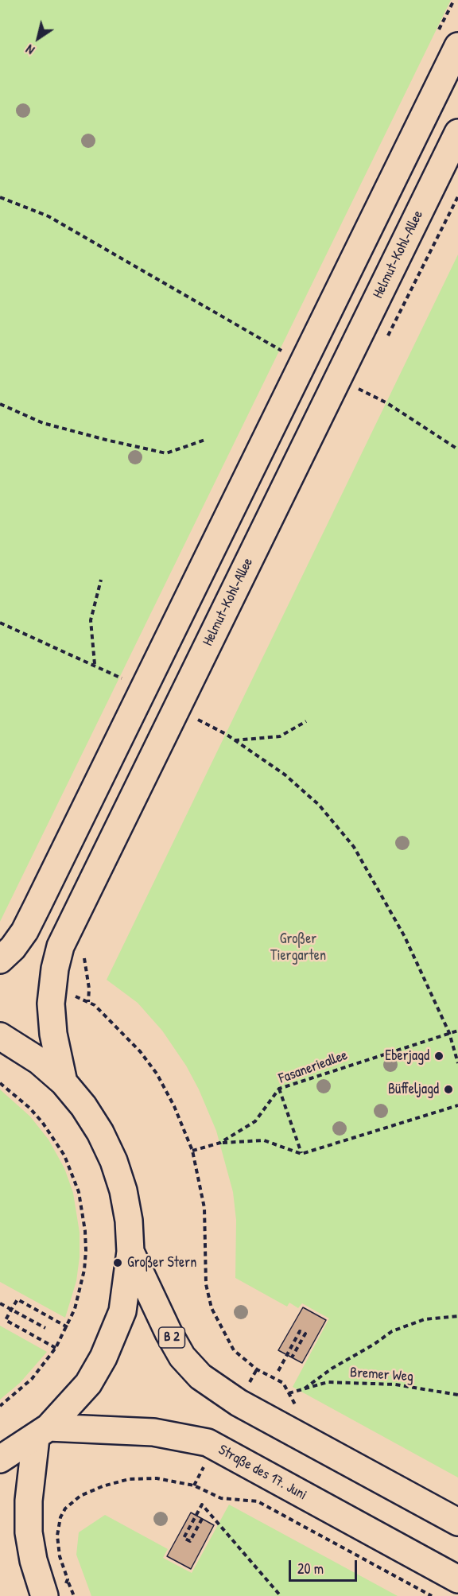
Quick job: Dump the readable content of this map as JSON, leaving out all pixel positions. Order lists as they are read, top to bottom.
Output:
{
  "streets": {
    "main road": ["Helmut-Kohl-Allee", "B 2", "Straße des 17. Juni"],
    "path": ["Fasanerieallee", "Bremer Weg"]
  },
  "crossings": [
    ["Helmut-Kohl-Allee", "B 2"]
  ],
  "parks": ["Großer Tiergarten"],
  "places": ["Eberjagd", "Büffeljagd", "Großer Stern"],
  "scale_bar": "20 m",
  "north": "bottom left"
}
